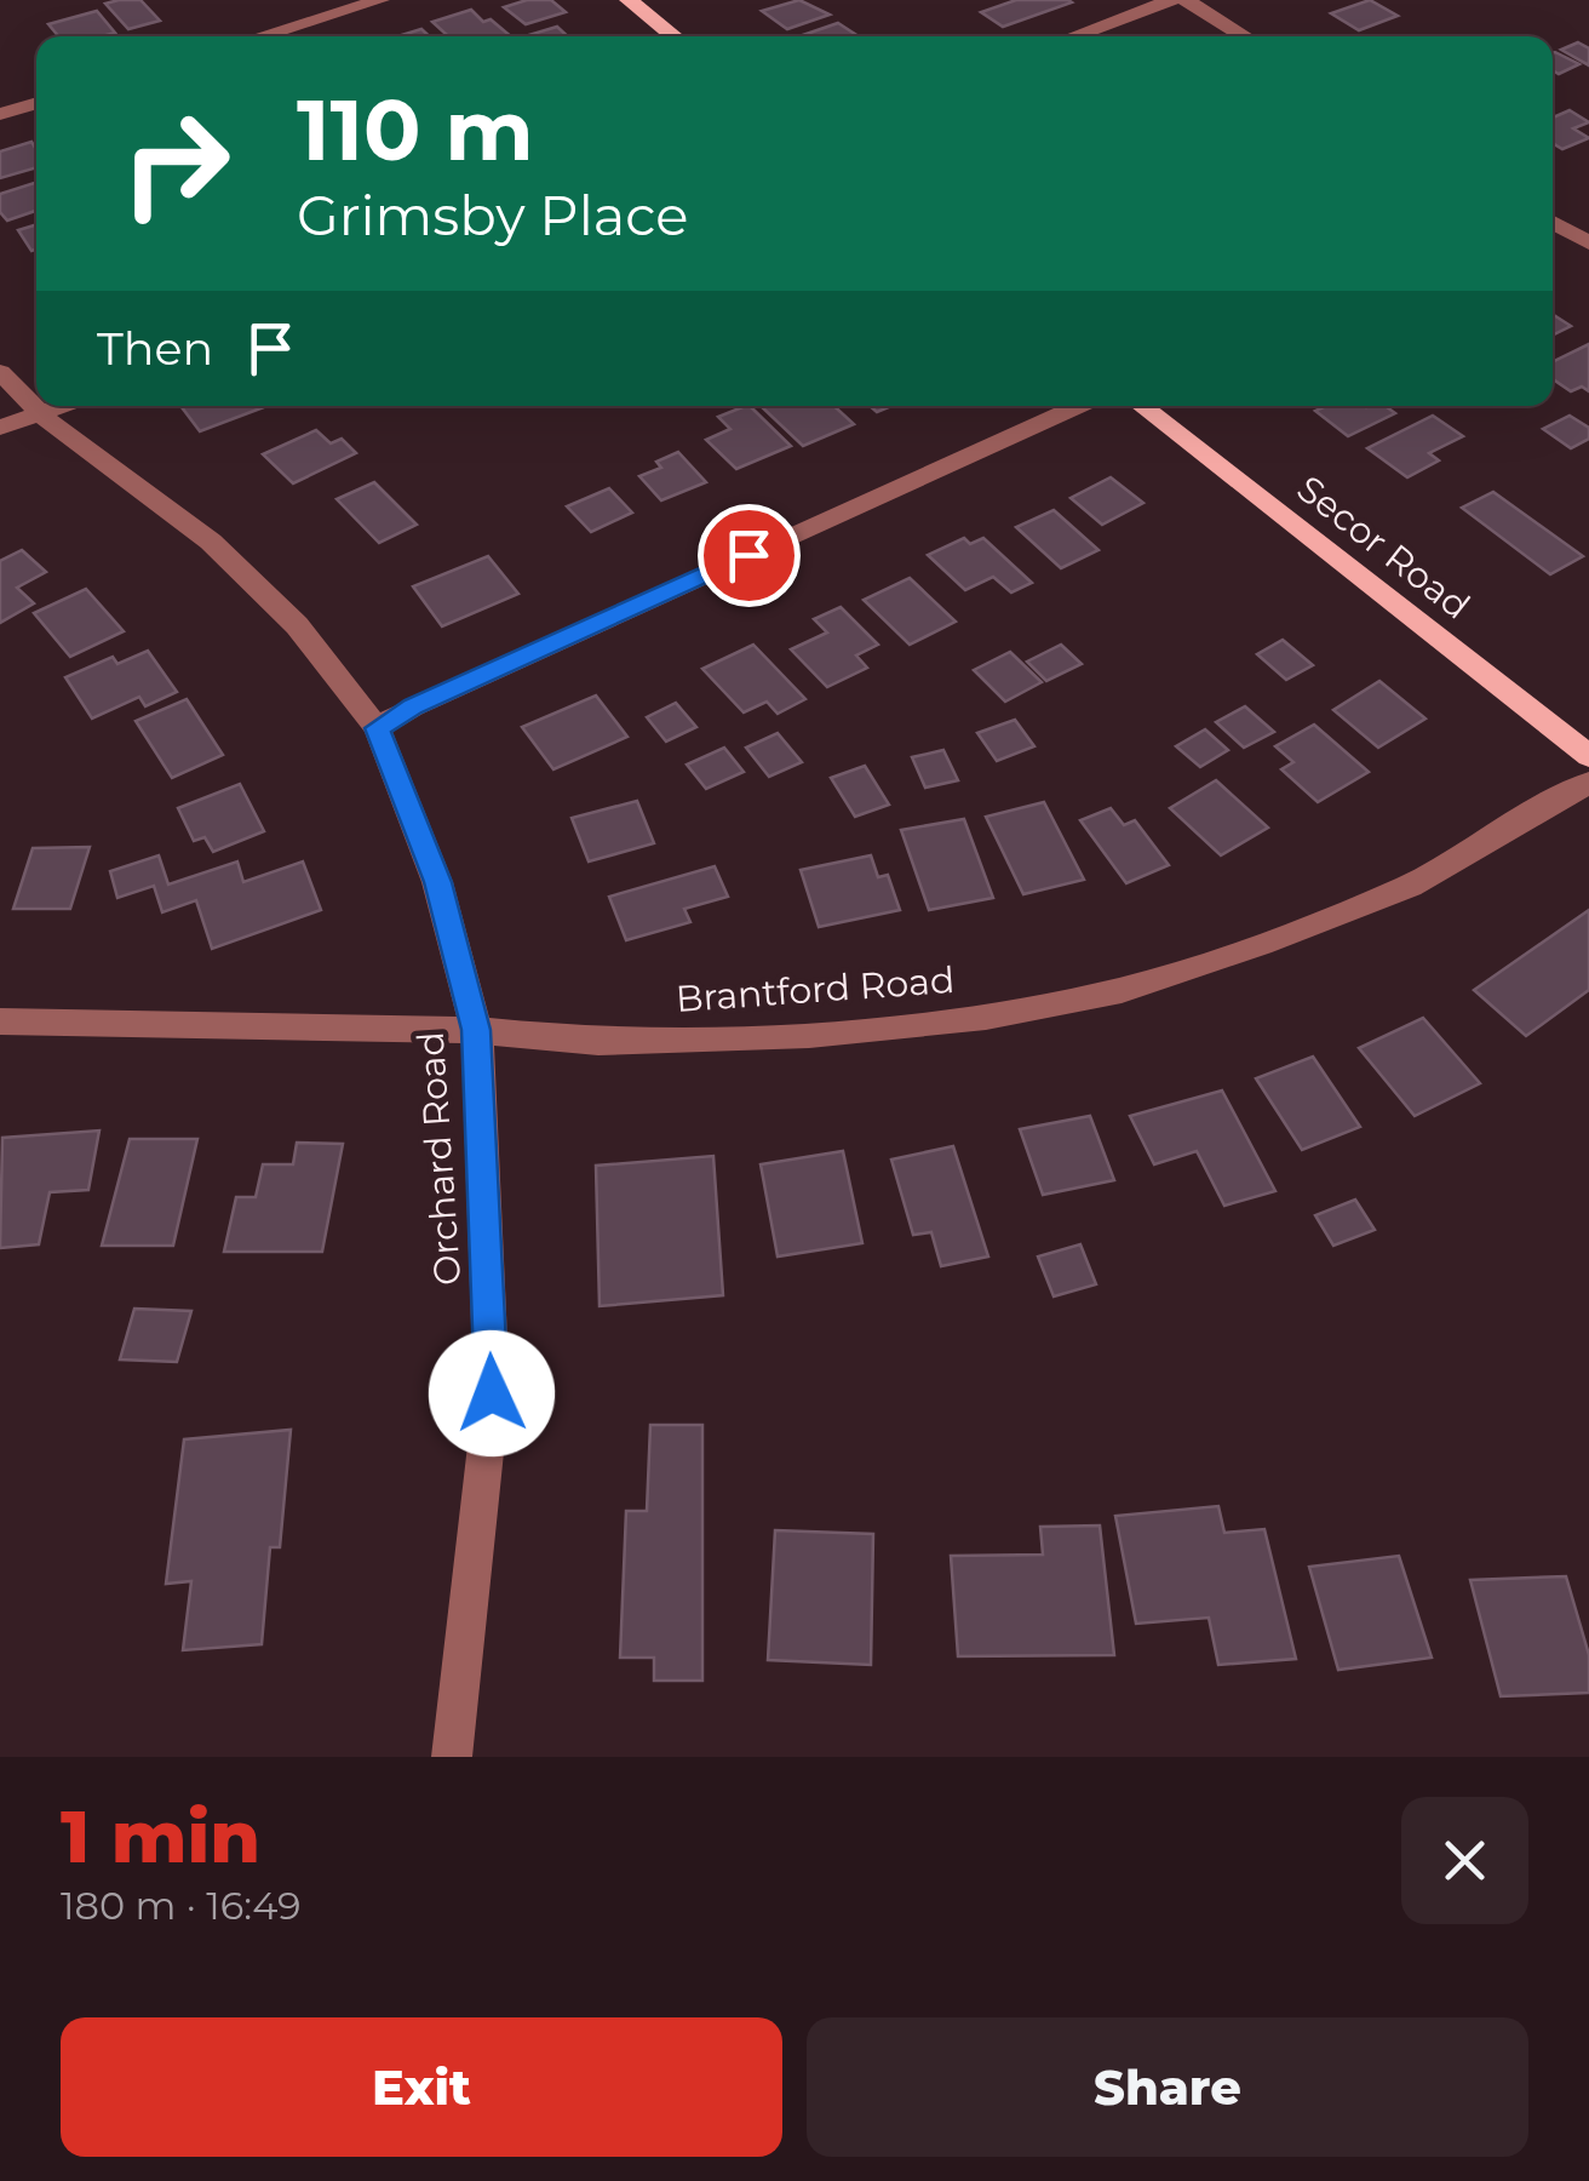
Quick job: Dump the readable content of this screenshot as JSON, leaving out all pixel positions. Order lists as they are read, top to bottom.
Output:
{
  "streets": {
    "main road": ["Secor Road"],
    "street": ["Brantford Road", "Orchard Road"]
  },
  "crossings": [
    ["Brantford Road", "Orchard Road"]
  ],
  "page": {
    "turn": ["110 m", "Grimsby Place"],
    "then": "Then",
    "heading": ["1 min", "180 m · 16:49"],
    "buttons": ["Exit", "Share"]
  }
}
